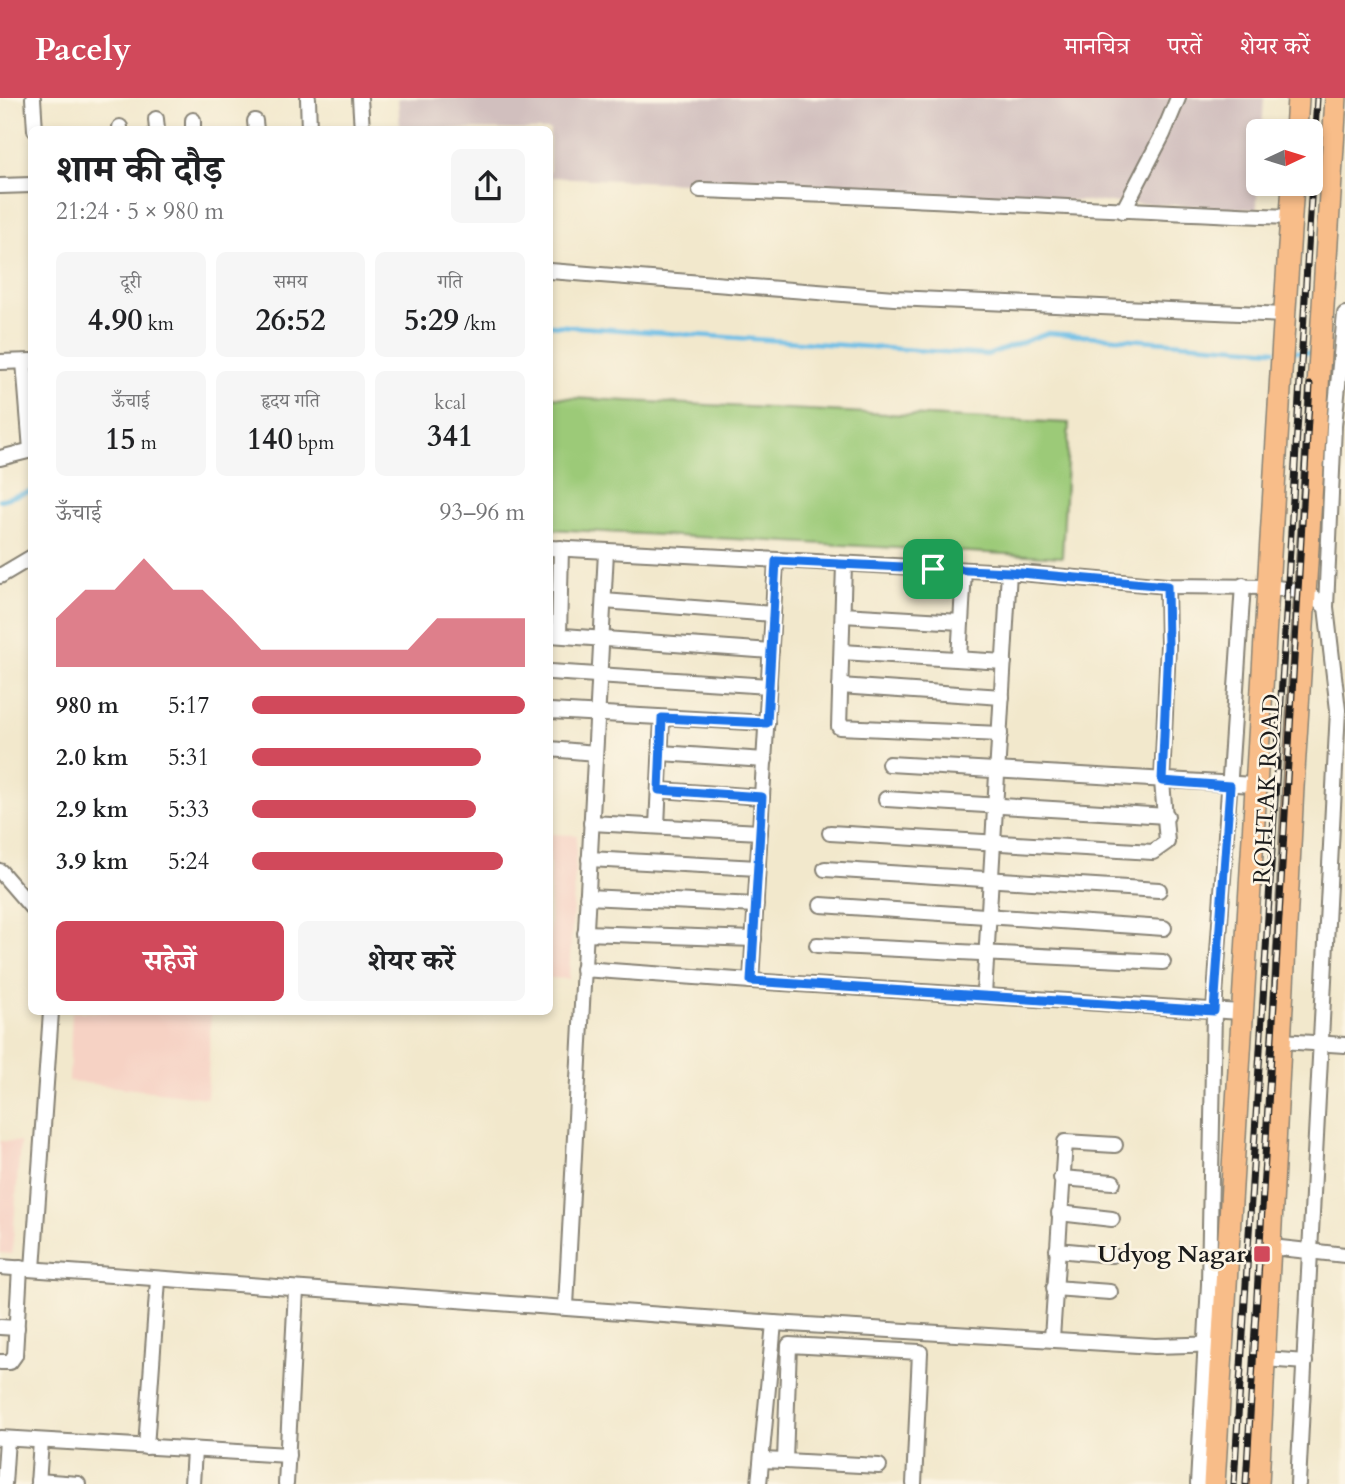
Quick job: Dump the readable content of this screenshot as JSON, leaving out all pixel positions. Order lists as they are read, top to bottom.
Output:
{
  "streets": {
    "highway": ["ROHTAK ROAD"]
  },
  "places": {
    "transit": ["Udyog Nagar"]
  },
  "north": "right",
  "page": {
    "header": "Pacely",
    "nav": ["मानचित्र", "परतें", "शेयर करें"],
    "heading": ["शाम की दौड़", "21:24 · 5 × 980 m"],
    "stats": [
      ["दूरी", "4.90 km"],
      ["समय", "26:52"],
      ["गति", "5:29 /km"],
      ["ऊँचाई", "15 m"],
      ["हृदय गति", "140 bpm"],
      ["kcal", "341"]
    ],
    "chart": ["ऊँचाई", "93–96 m"],
    "list": [
      {
        "name": "980 m",
        "note": "5:17"
      },
      {
        "name": "2.0 km",
        "note": "5:31"
      },
      {
        "name": "2.9 km",
        "note": "5:33"
      },
      {
        "name": "3.9 km",
        "note": "5:24"
      }
    ],
    "buttons": ["सहेजें", "शेयर करें"]
  }
}
